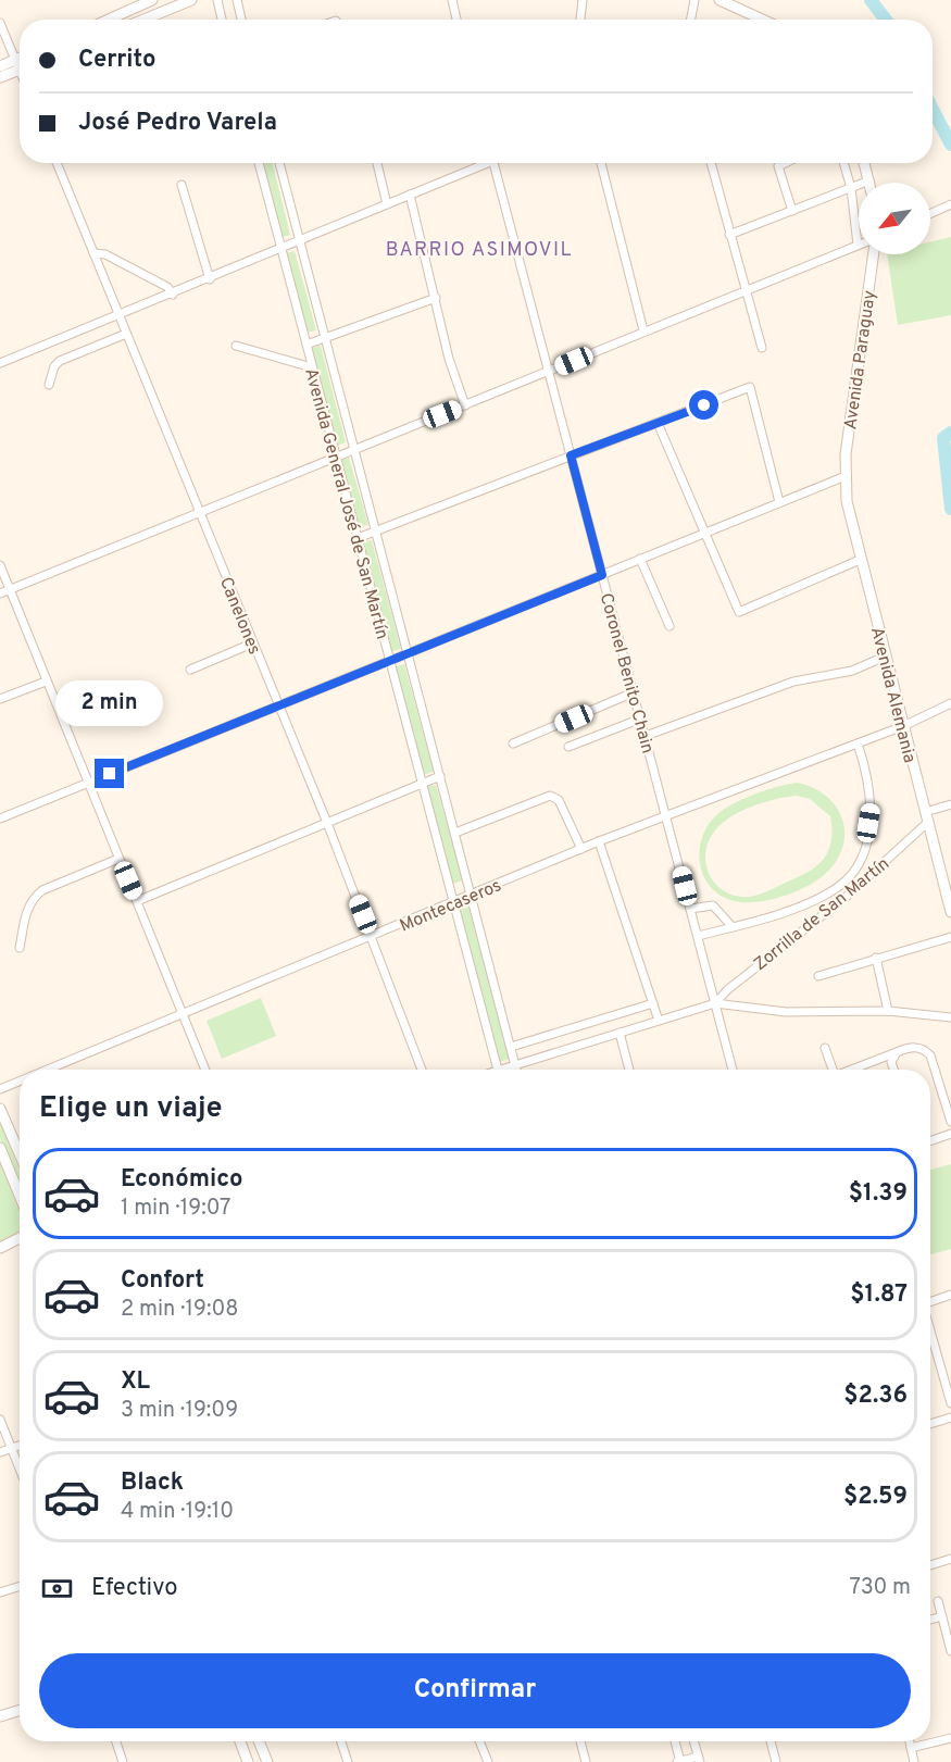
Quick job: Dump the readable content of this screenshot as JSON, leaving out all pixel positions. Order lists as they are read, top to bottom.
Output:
{
  "streets": {
    "street": [
      "Avenida Paraguay",
      "Avenida General José de San Martín",
      "Canelones",
      "Coronel Benito Chain",
      "Avenida Alemania",
      "Montecaseros",
      "Zorrilla de San Martín"
    ]
  },
  "crossings": [
    ["Avenida Paraguay", "Avenida Alemania"],
    ["Avenida General José de San Martín", "Montecaseros"],
    ["Avenida General José de San Martín", "Zorrilla de San Martín"],
    ["Canelones", "Montecaseros"],
    ["Coronel Benito Chain", "Montecaseros"],
    ["Coronel Benito Chain", "Zorrilla de San Martín"],
    ["Avenida Alemania", "Montecaseros"],
    ["Avenida Alemania", "Zorrilla de San Martín"]
  ],
  "districts": ["BARRIO ASIMOVIL"],
  "north": "bottom left",
  "page": {
    "banner": ["Cerrito", "José Pedro Varela"],
    "bubble": "2 min",
    "heading": "Elige un viaje",
    "list": [
      {
        "name": "Económico",
        "note": "1 min · 19:07",
        "value": "$1.39"
      },
      {
        "name": "Confort",
        "note": "2 min · 19:08",
        "value": "$1.87"
      },
      {
        "name": "XL",
        "note": "3 min · 19:09",
        "value": "$2.36"
      },
      {
        "name": "Black",
        "note": "4 min · 19:10",
        "value": "$2.59"
      }
    ],
    "pay": ["Efectivo", "730 m"],
    "buttons": "Confirmar"
  }
}
